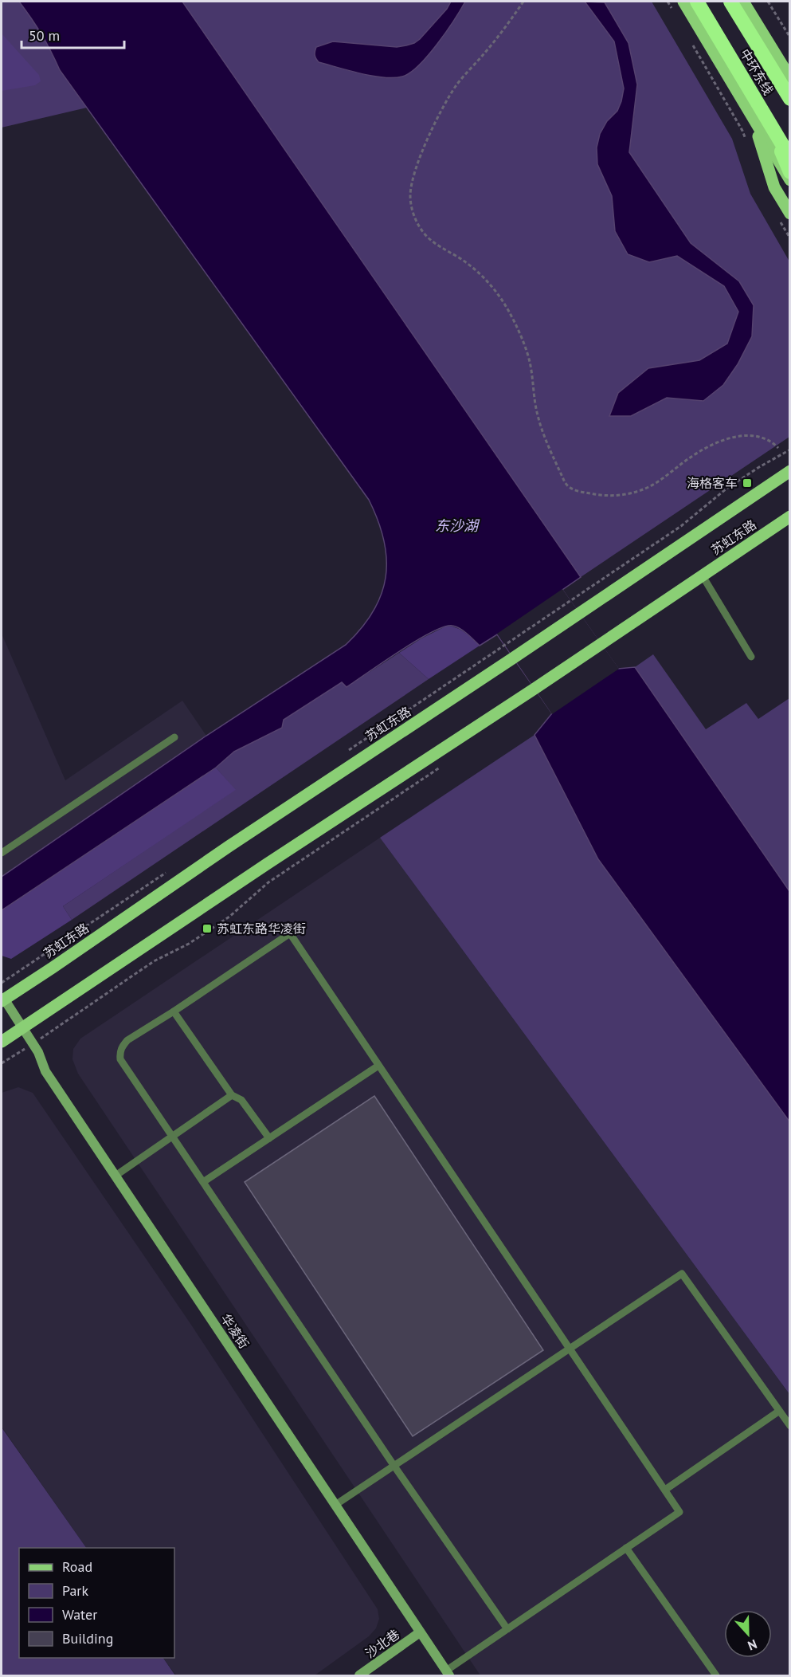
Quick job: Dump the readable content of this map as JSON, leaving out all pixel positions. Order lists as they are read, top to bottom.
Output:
{
  "streets": {
    "highway": ["中环东线"],
    "main road": ["苏虹东路"],
    "street": ["华凌街", "沙北巷"]
  },
  "crossings": [
    ["苏虹东路", "华凌街"],
    ["华凌街", "沙北巷"]
  ],
  "water": ["东沙湖"],
  "places": {
    "transit": ["海格客车", "苏虹东路华凌街"]
  },
  "legend": [
    "Road",
    "Park",
    "Water",
    "Building"
  ],
  "scale_bar": "50 m",
  "north": "bottom"
}
